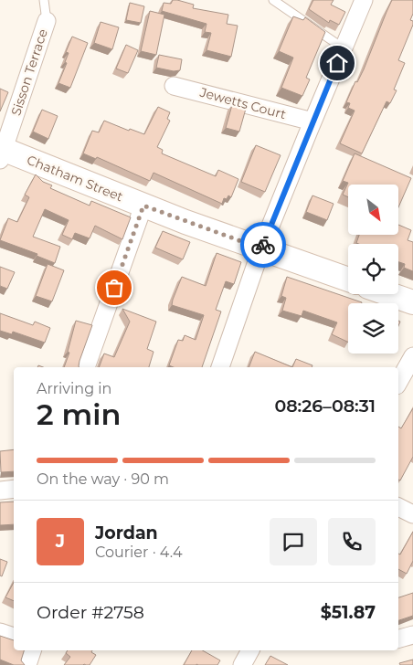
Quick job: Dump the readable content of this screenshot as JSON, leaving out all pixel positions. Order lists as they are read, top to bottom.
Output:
{
  "streets": {
    "main road": ["Chatham Street"],
    "street": ["Sisson Terrace", "Jewetts Court"]
  },
  "crossings": [
    ["Sisson Terrace", "Chatham Street"]
  ],
  "north": "bottom right",
  "page": {
    "heading": ["2 min", "Arriving in", "08:26–08:31"],
    "panel": [
      "Jordan",
      "Courier · 4.4",
      "Order #2758",
      "$51.87"
    ],
    "bar": "On the way · 90 m",
    "round": "J"
  }
}
